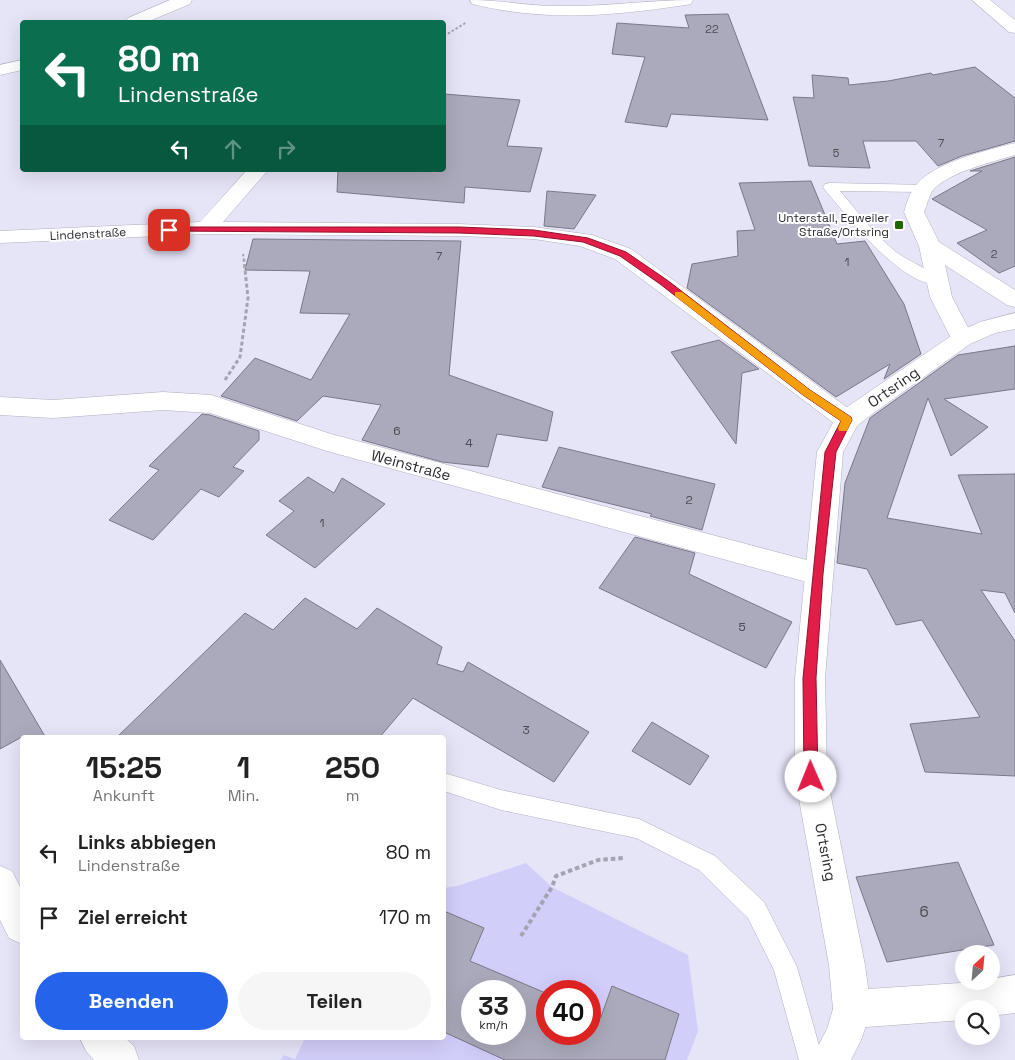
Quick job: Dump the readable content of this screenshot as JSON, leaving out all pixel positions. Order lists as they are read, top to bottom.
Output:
{
  "streets": {
    "street": ["Lindenstraße", "Ortsring", "Weinstraße"]
  },
  "crossings": [
    ["Lindenstraße", "Ortsring"],
    ["Ortsring", "Weinstraße"]
  ],
  "places": {
    "transit": ["Unterstall, Egweiler Straße/Ortsring"]
  },
  "house_numbers": [
    "22",
    "7",
    "5",
    "2",
    "7",
    "1",
    "6",
    "4",
    "2",
    "1",
    "5",
    "3",
    "6"
  ],
  "north": "top right",
  "page": {
    "turn": ["80 m", "Lindenstraße"],
    "eta": [
      "15:25",
      "Ankunft",
      "1",
      "Min.",
      "250",
      "m"
    ],
    "list": [
      {
        "name": "Links abbiegen",
        "note": "Lindenstraße",
        "value": "80 m"
      },
      {
        "name": "Ziel erreicht",
        "value": "170 m"
      }
    ],
    "buttons": ["Beenden", "Teilen"],
    "speed": "33 km/h",
    "limit": "40"
  }
}
